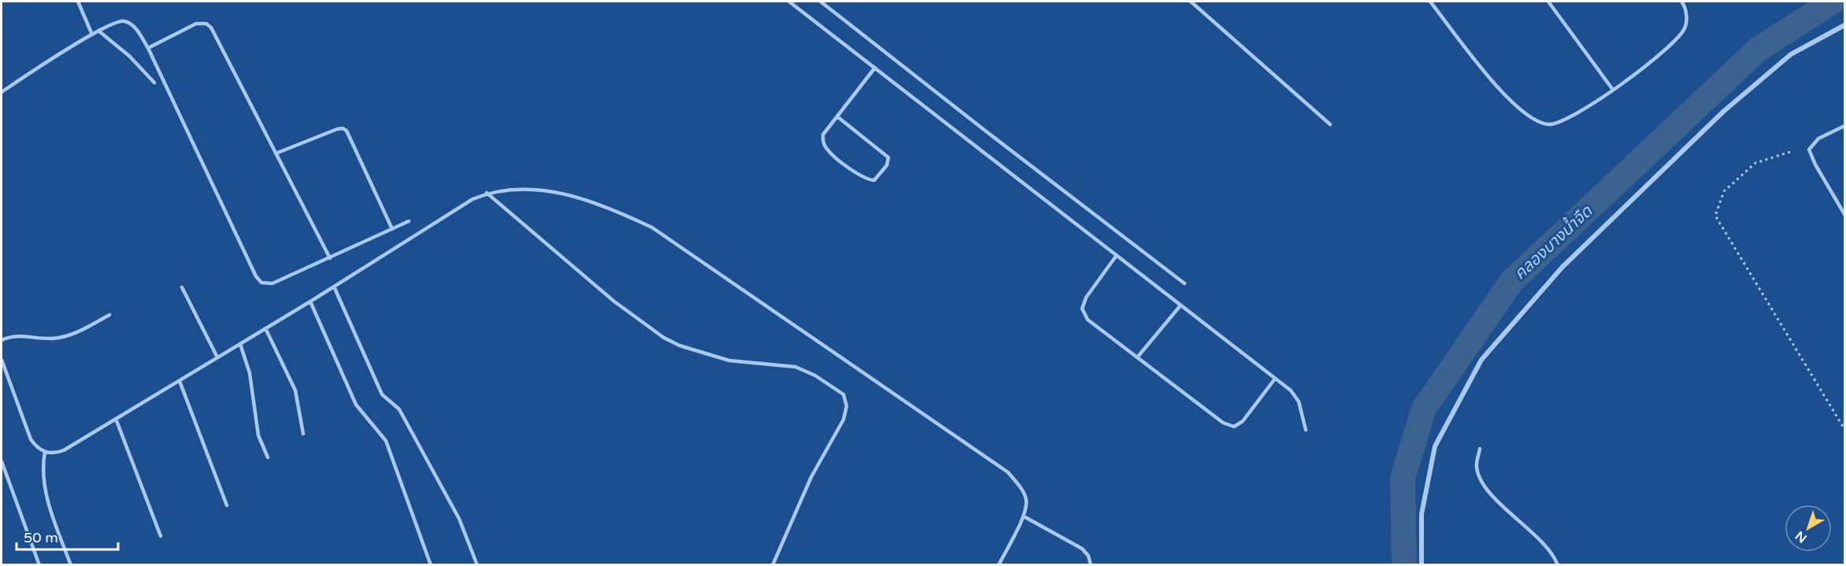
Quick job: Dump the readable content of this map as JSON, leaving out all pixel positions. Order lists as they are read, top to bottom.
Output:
{
  "water": ["คลองบางน้ำจืด"],
  "scale_bar": "50 m",
  "north": "bottom left"
}
